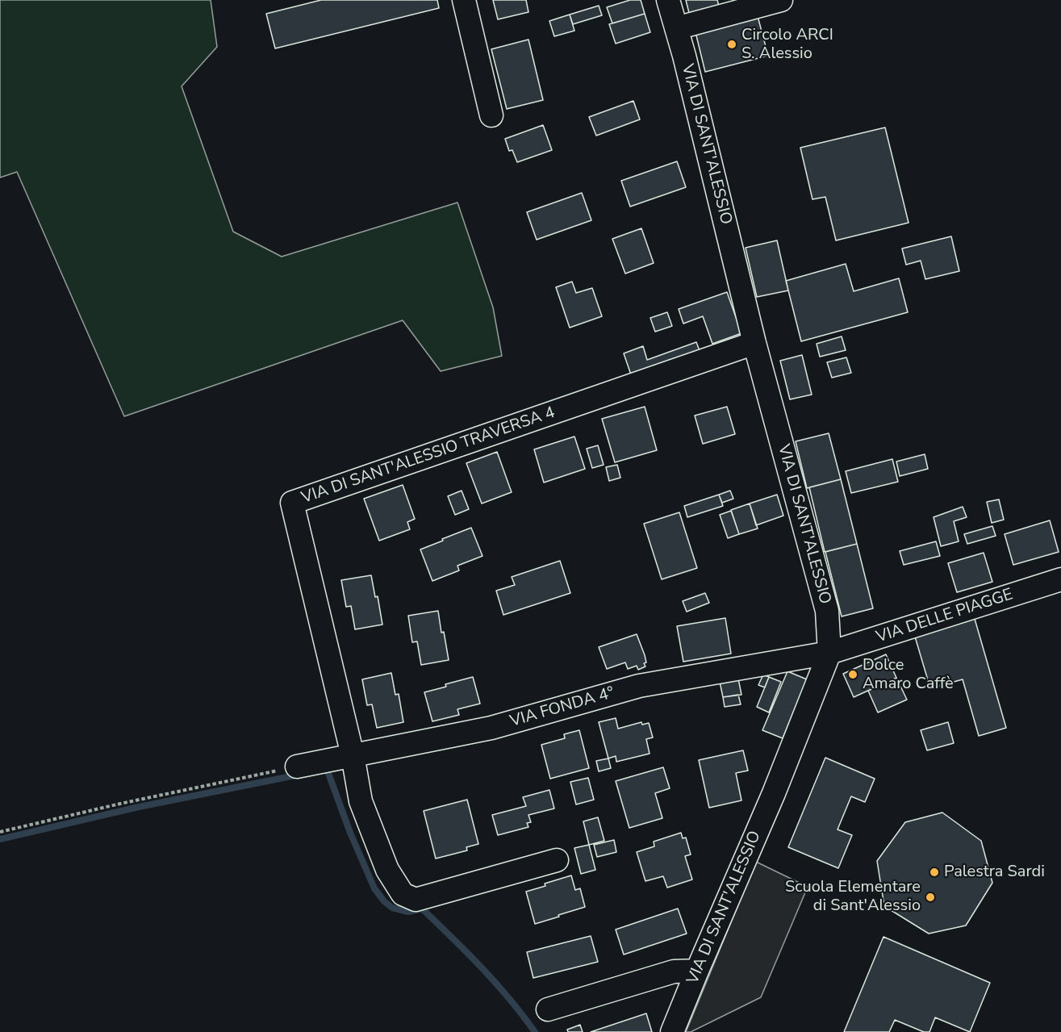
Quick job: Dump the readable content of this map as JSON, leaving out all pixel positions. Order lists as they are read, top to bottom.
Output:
{
  "streets": {
    "street": [
      "VIA DI SANT'ALESSIO",
      "VIA DI SANT'ALESSIO TRAVERSA 4",
      "VIA DELLE PIAGGE",
      "VIA FONDA 4°"
    ]
  },
  "crossings": [
    ["VIA DI SANT'ALESSIO", "VIA DI SANT'ALESSIO TRAVERSA 4"],
    ["VIA DI SANT'ALESSIO", "VIA DELLE PIAGGE"],
    ["VIA DI SANT'ALESSIO", "VIA FONDA 4°"],
    ["VIA DI SANT'ALESSIO TRAVERSA 4", "VIA FONDA 4°"],
    ["VIA DELLE PIAGGE", "VIA FONDA 4°"]
  ],
  "places": [
    "Circolo ARCI S. Alessio",
    "Dolce Amaro Caffè",
    "Palestra Sardi",
    "Scuola Elementare di Sant'Alessio"
  ]
}
